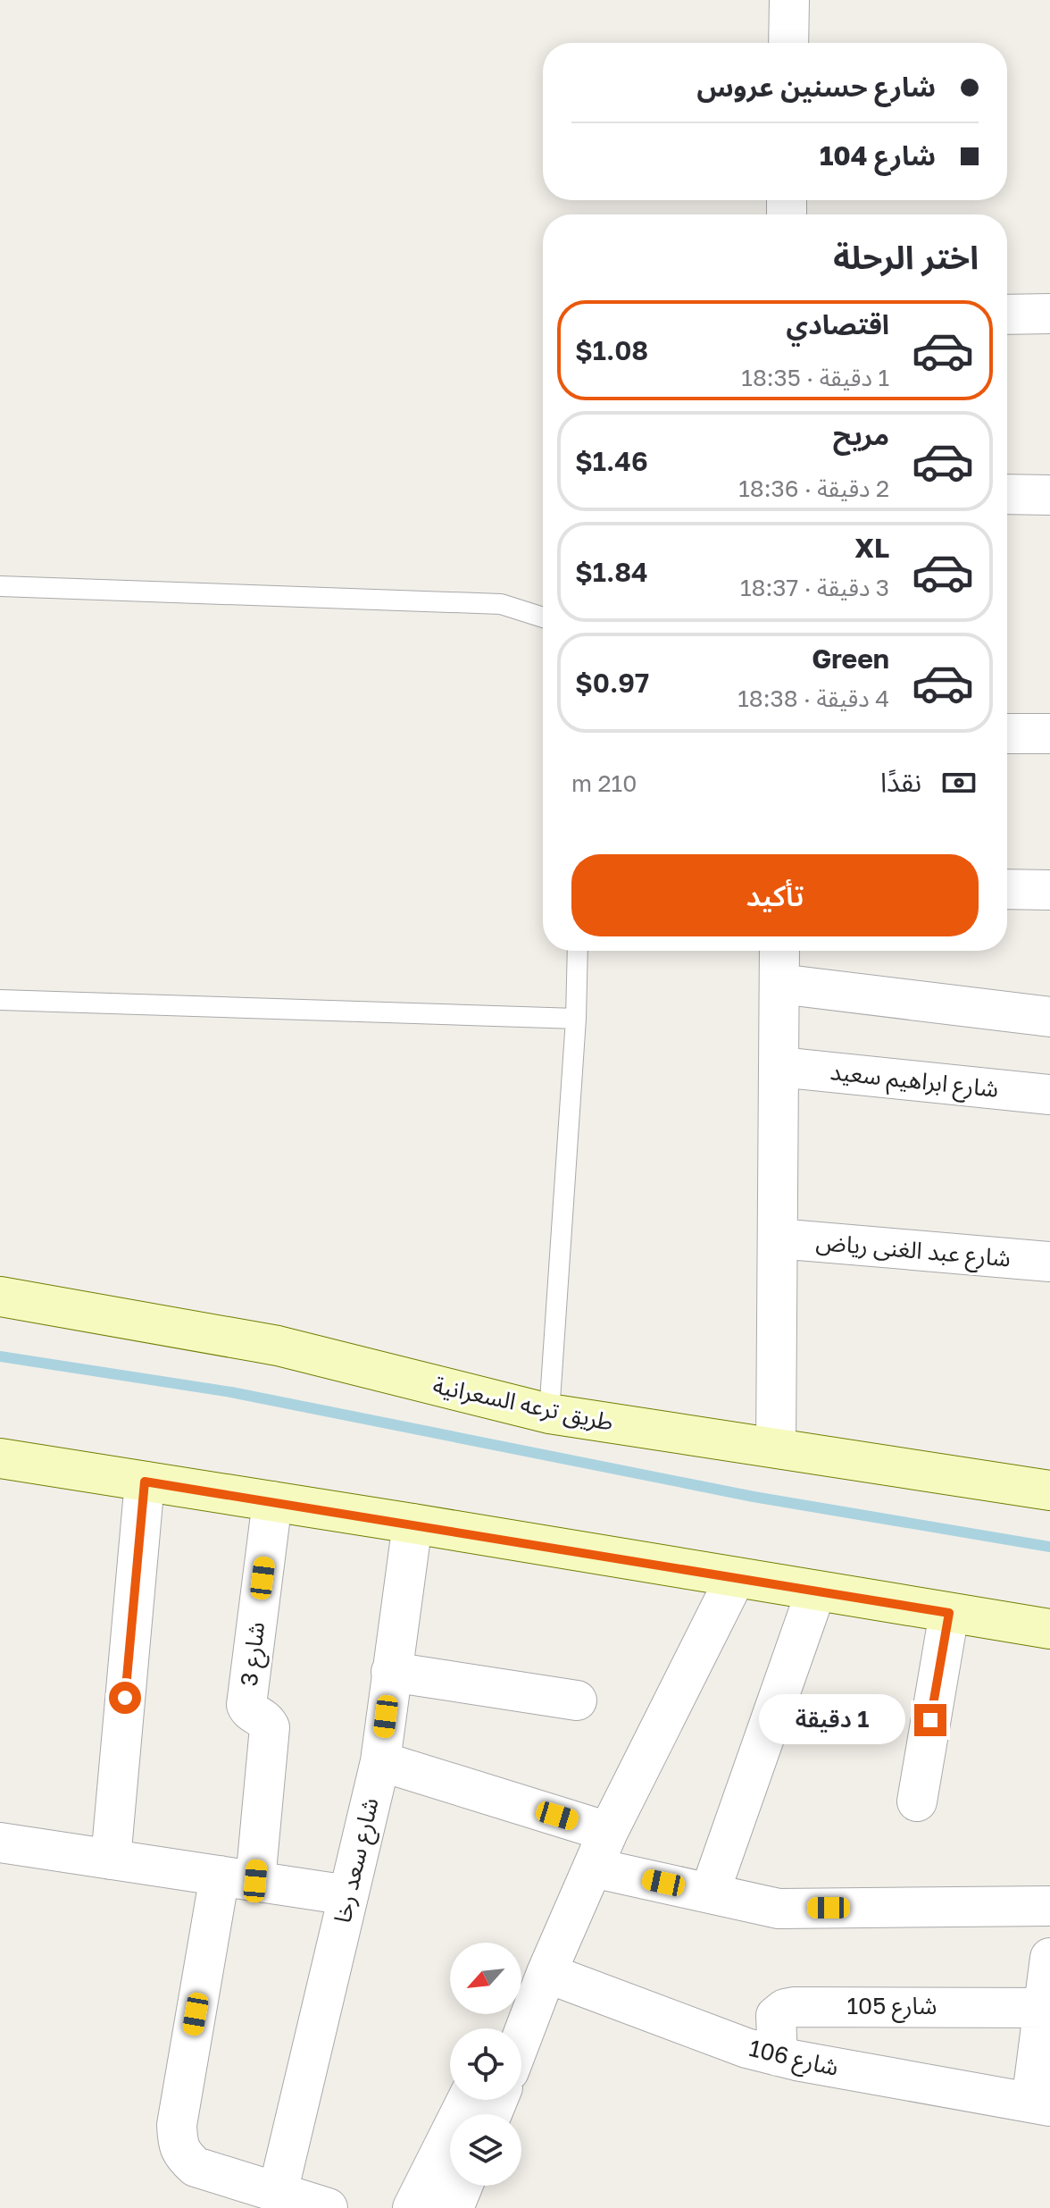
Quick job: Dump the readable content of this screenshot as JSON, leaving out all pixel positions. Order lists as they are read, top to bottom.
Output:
{
  "streets": {
    "main road": ["طريق ترعه السعرانية"],
    "street": [
      "شارع ابراهيم سعيد",
      "شارع عبد الغنى رياض",
      "شارع 3",
      "شارع سعد رخا",
      "شارع 105",
      "شارع 106"
    ]
  },
  "crossings": [
    ["شارع 105", "شارع 106"]
  ],
  "north": "bottom left",
  "page": {
    "banner": ["شارع حسنين عروس", "شارع 104"],
    "heading": "اختر الرحلة",
    "list": [
      {
        "name": "اقتصادي",
        "note": "1 دقيقة · 18:35",
        "value": "$1.08"
      },
      {
        "name": "مريح",
        "note": "2 دقيقة · 18:36",
        "value": "$1.46"
      },
      {
        "name": "XL",
        "note": "3 دقيقة · 18:37",
        "value": "$1.84"
      },
      {
        "name": "Green",
        "note": "4 دقيقة · 18:38",
        "value": "$0.97"
      }
    ],
    "pay": ["نقدًا", "210 m"],
    "buttons": "تأكيد",
    "bubble": "1 دقيقة"
  }
}
